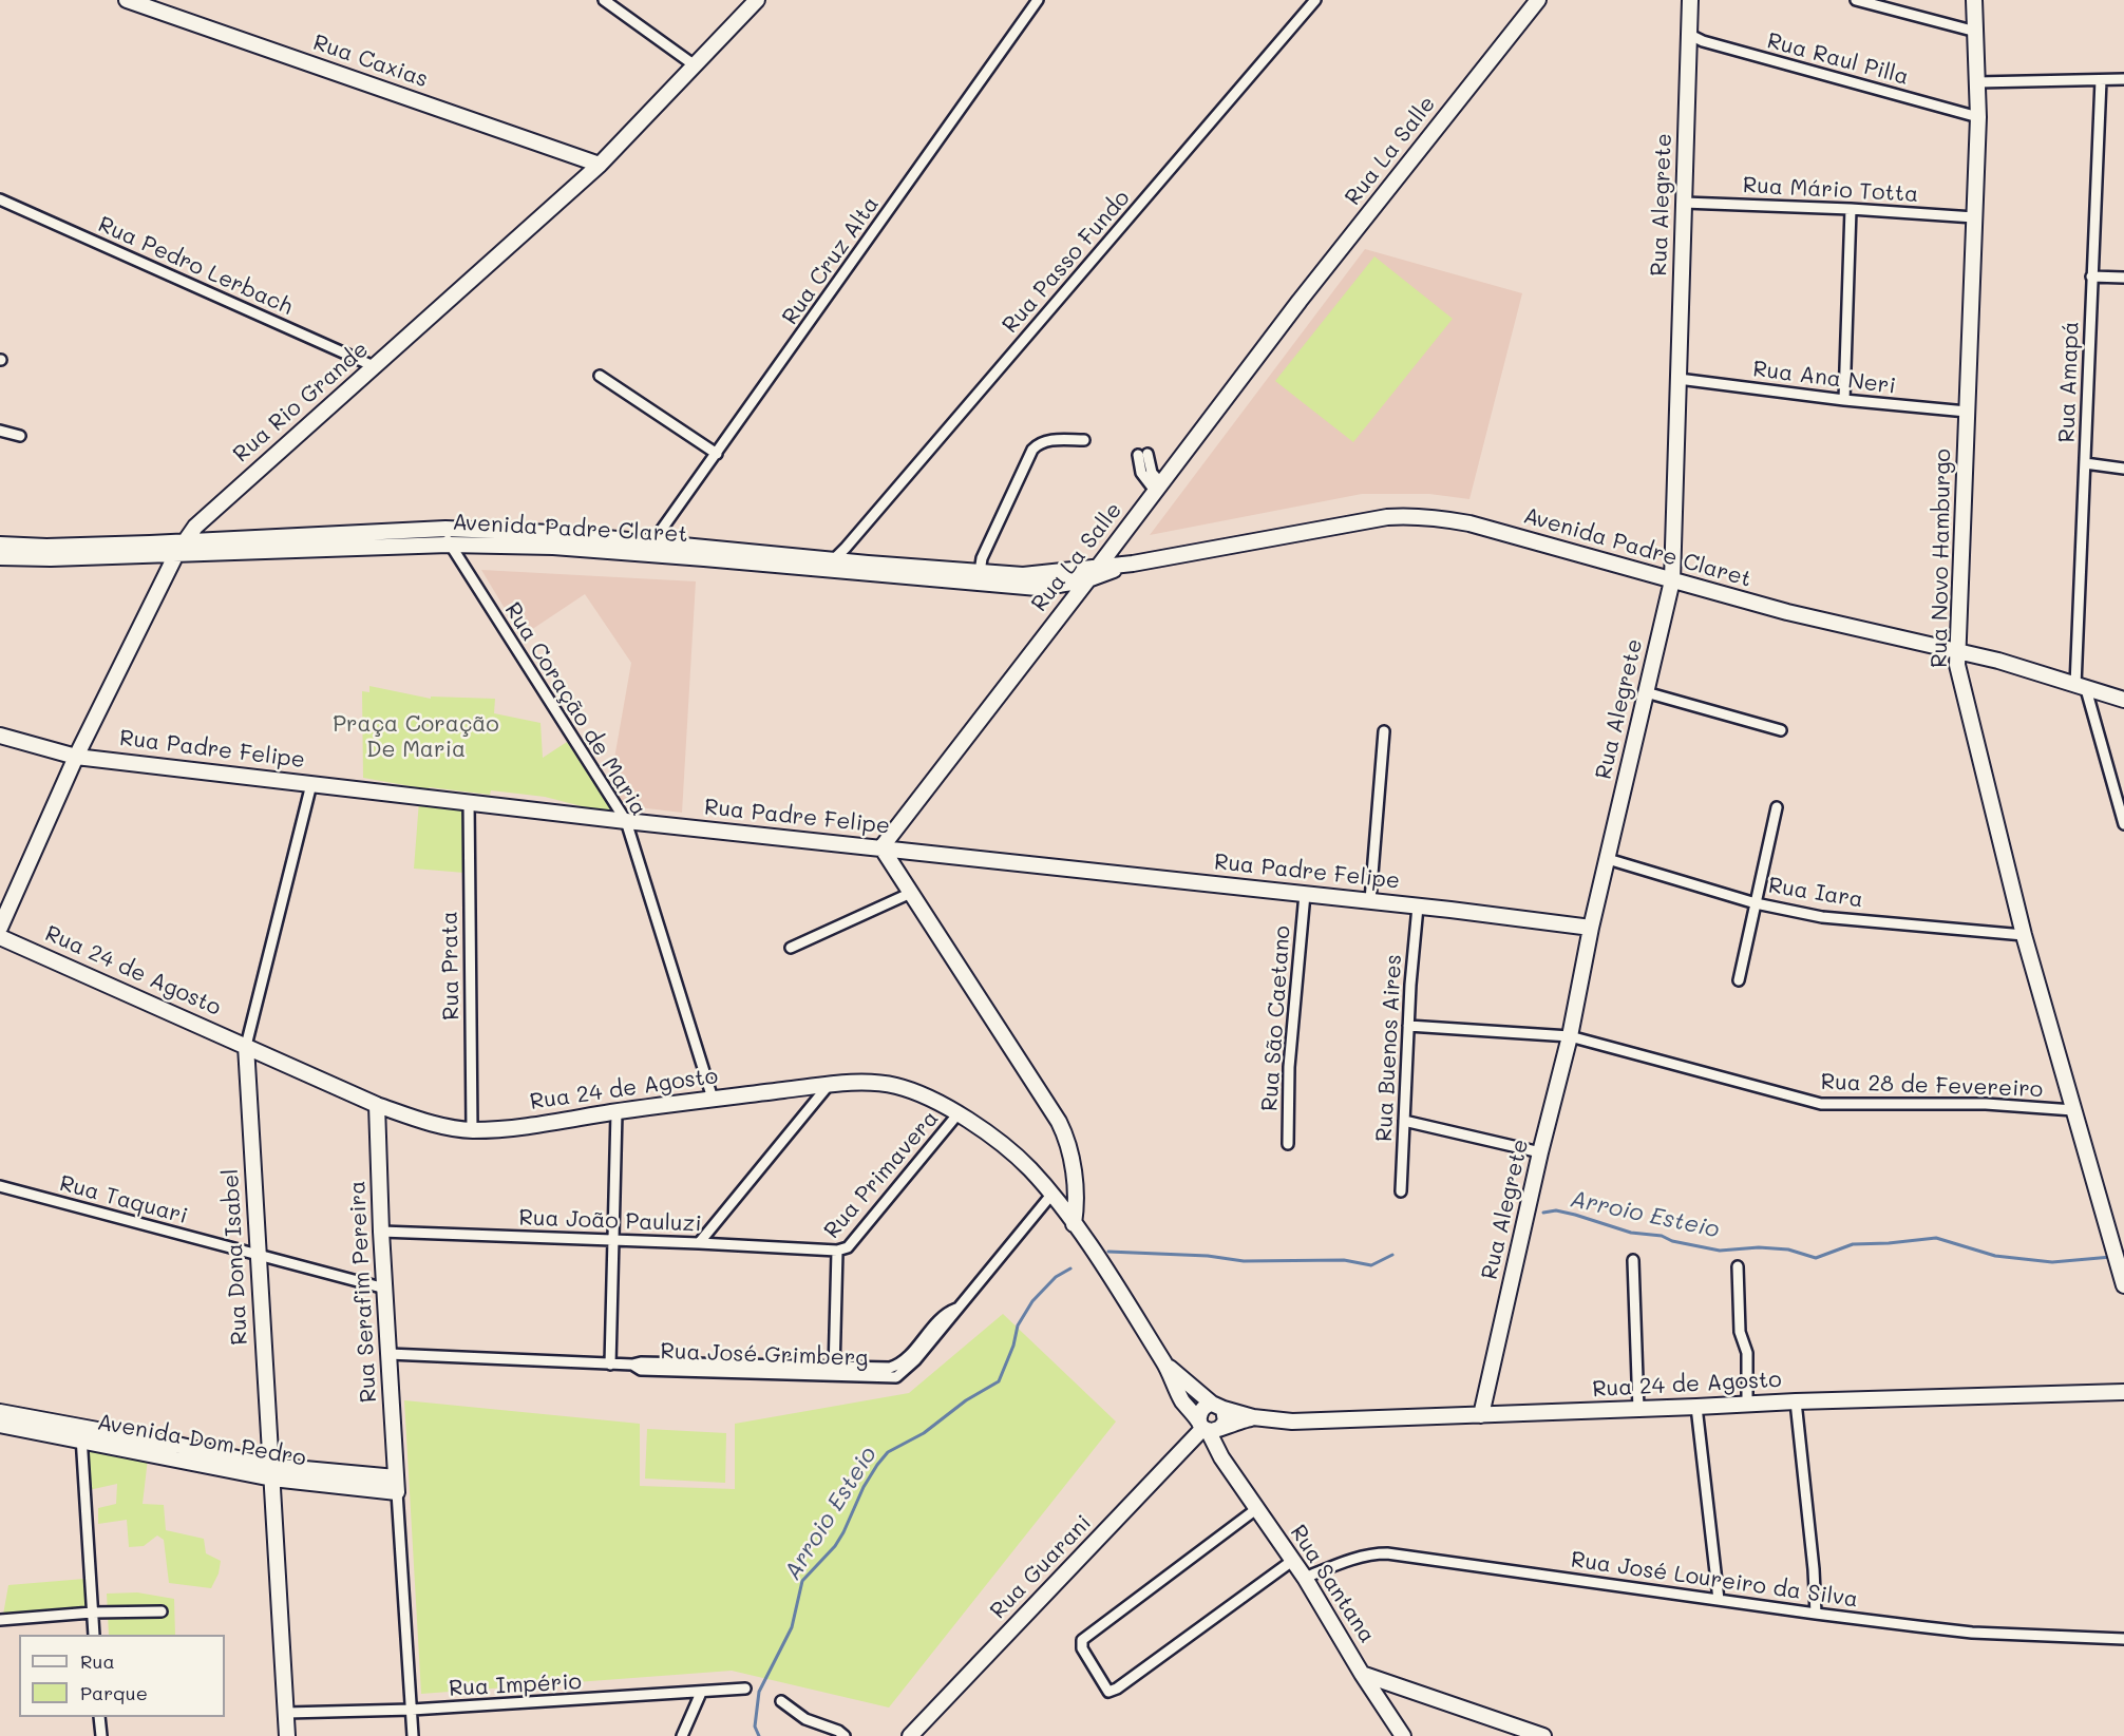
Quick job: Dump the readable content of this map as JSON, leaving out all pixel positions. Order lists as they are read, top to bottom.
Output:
{
  "streets": {
    "street": [
      "Rua Raul Pilla",
      "Rua Caxias",
      "Rua La Salle",
      "Rua Mário Totta",
      "Rua Alegrete",
      "Rua Cruz Alta",
      "Rua Passo Fundo",
      "Rua Pedro Lerbach",
      "Rua Ana Neri",
      "Rua Amapá",
      "Rua Rio Grande",
      "Avenida Padre Claret",
      "Rua Novo Hamburgo",
      "Rua Coração de Maria",
      "Rua Padre Felipe",
      "Rua Iara",
      "Rua Prata",
      "Rua 24 de Agosto",
      "Rua São Caetano",
      "Rua Buenos Aires",
      "Rua 28 de Fevereiro",
      "Rua Primavera",
      "Rua Taquari",
      "Rua João Pauluzi",
      "Rua Dona Isabel",
      "Rua Serafim Pereira",
      "Rua José Grimberg",
      "Avenida Dom Pedro",
      "Rua Guarani",
      "Rua José Loureiro da Silva",
      "Rua Santana",
      "Rua Império"
    ]
  },
  "crossings": [
    ["Rua Raul Pilla", "Rua Alegrete"],
    ["Rua Raul Pilla", "Rua Novo Hamburgo"],
    ["Rua Caxias", "Rua Rio Grande"],
    ["Rua La Salle", "Avenida Padre Claret"],
    ["Rua La Salle", "Rua Padre Felipe"],
    ["Rua Mário Totta", "Rua Alegrete"],
    ["Rua Mário Totta", "Rua Novo Hamburgo"],
    ["Rua Alegrete", "Rua Ana Neri"],
    ["Rua Alegrete", "Avenida Padre Claret"],
    ["Rua Alegrete", "Rua Padre Felipe"],
    ["Rua Alegrete", "Rua Iara"],
    ["Rua Alegrete", "Rua 24 de Agosto"],
    ["Rua Alegrete", "Rua 28 de Fevereiro"],
    ["Rua Cruz Alta", "Avenida Padre Claret"],
    ["Rua Passo Fundo", "Avenida Padre Claret"],
    ["Rua Pedro Lerbach", "Rua Rio Grande"],
    ["Rua Ana Neri", "Rua Novo Hamburgo"],
    ["Rua Amapá", "Avenida Padre Claret"],
    ["Rua Rio Grande", "Avenida Padre Claret"],
    ["Rua Rio Grande", "Rua Padre Felipe"],
    ["Avenida Padre Claret", "Rua Novo Hamburgo"],
    ["Avenida Padre Claret", "Rua Coração de Maria"],
    ["Rua Novo Hamburgo", "Rua Iara"],
    ["Rua Novo Hamburgo", "Rua 28 de Fevereiro"],
    ["Rua Coração de Maria", "Rua Padre Felipe"],
    ["Rua Coração de Maria", "Rua 24 de Agosto"],
    ["Rua Padre Felipe", "Rua Prata"],
    ["Rua Padre Felipe", "Rua São Caetano"],
    ["Rua Padre Felipe", "Rua Buenos Aires"],
    ["Rua Padre Felipe", "Rua Dona Isabel"],
    ["Rua Prata", "Rua 24 de Agosto"],
    ["Rua 24 de Agosto", "Rua Primavera"],
    ["Rua 24 de Agosto", "Rua Dona Isabel"],
    ["Rua 24 de Agosto", "Rua Serafim Pereira"],
    ["Rua 24 de Agosto", "Rua Guarani"],
    ["Rua 24 de Agosto", "Rua Santana"],
    ["Rua Buenos Aires", "Rua 28 de Fevereiro"],
    ["Rua Primavera", "Rua João Pauluzi"],
    ["Rua Primavera", "Rua José Grimberg"],
    ["Rua Taquari", "Rua Dona Isabel"],
    ["Rua Taquari", "Rua Serafim Pereira"],
    ["Rua João Pauluzi", "Rua Serafim Pereira"],
    ["Rua Dona Isabel", "Avenida Dom Pedro"],
    ["Rua Dona Isabel", "Rua Império"],
    ["Rua Serafim Pereira", "Rua José Grimberg"],
    ["Rua Serafim Pereira", "Avenida Dom Pedro"],
    ["Rua Guarani", "Rua Santana"],
    ["Rua José Loureiro da Silva", "Rua Santana"]
  ],
  "water": ["Arroio Esteio"],
  "parks": ["Praça Coração De Maria"],
  "legend": ["Rua", "Parque"]
}
